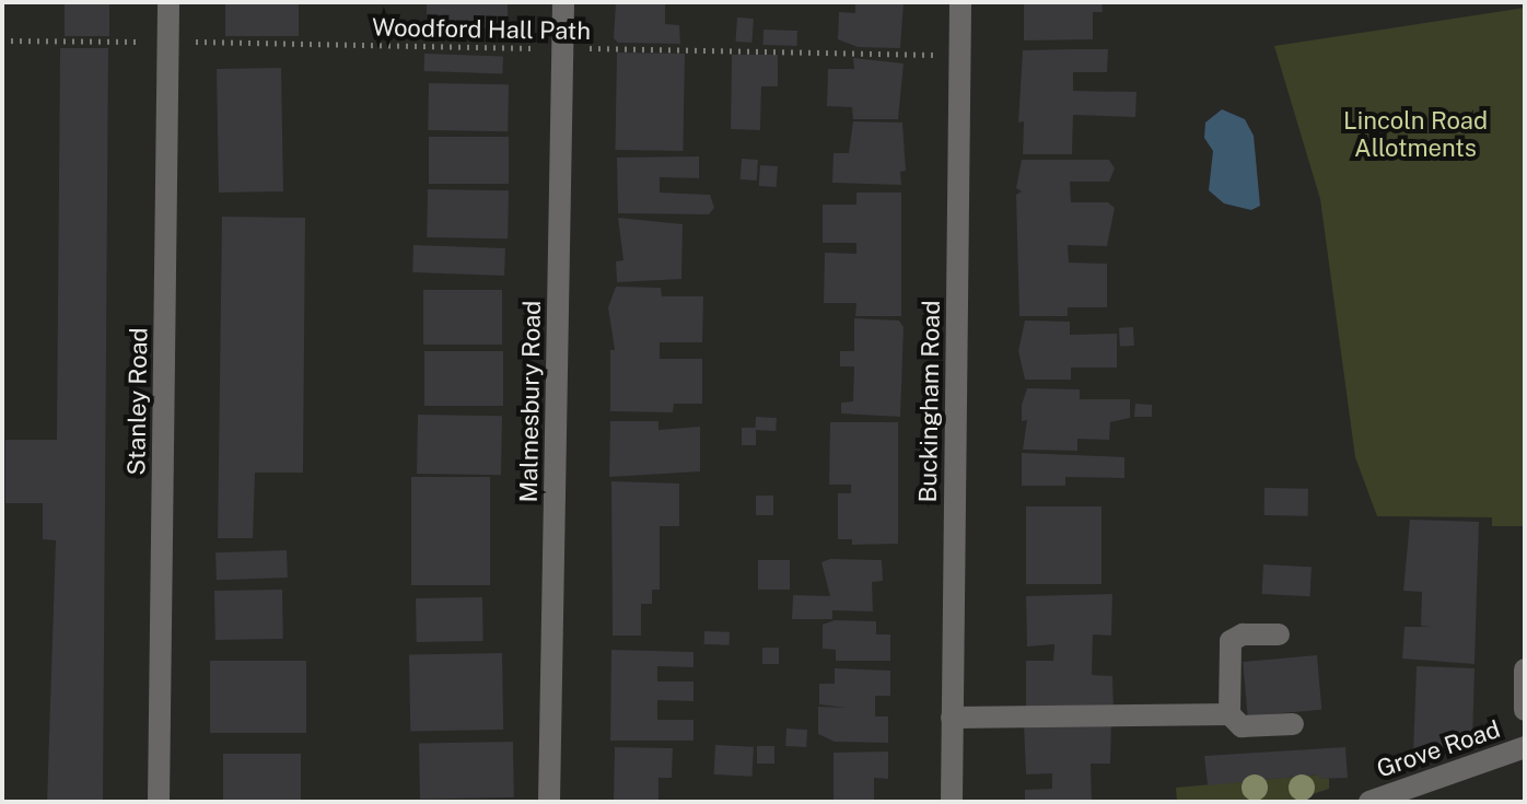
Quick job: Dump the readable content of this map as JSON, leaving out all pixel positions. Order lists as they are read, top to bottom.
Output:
{
  "streets": {
    "street": [
      "Stanley Road",
      "Malmesbury Road",
      "Buckingham Road",
      "Grove Road"
    ],
    "path": ["Woodford Hall Path"]
  },
  "crossings": [
    ["Woodford Hall Path", "Stanley Road"],
    ["Woodford Hall Path", "Malmesbury Road"],
    ["Woodford Hall Path", "Buckingham Road"]
  ],
  "parks": ["Lincoln Road Allotments"]
}
